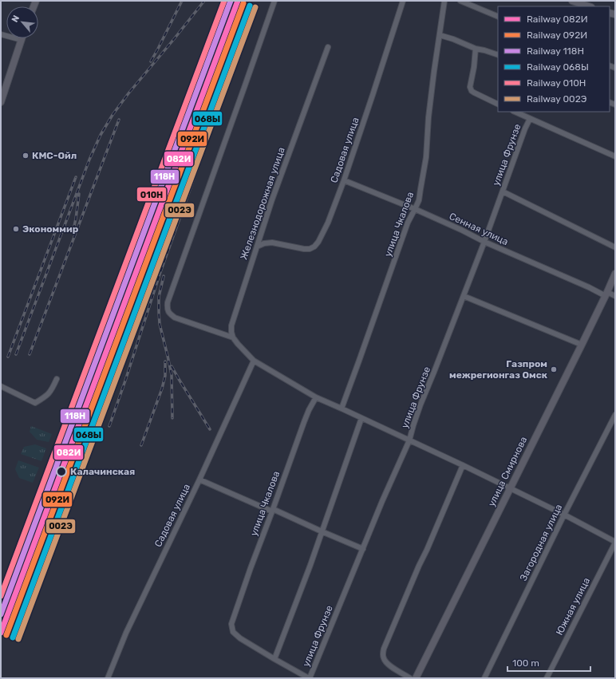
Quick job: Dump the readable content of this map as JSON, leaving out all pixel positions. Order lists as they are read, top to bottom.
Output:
{
  "streets": {
    "street": [
      "Садовая улица",
      "улица Фрунзе",
      "Железнодорожная улица",
      "улица Чкалова",
      "Сенная улица",
      "улица Смирнова",
      "Загородная улица",
      "Южная улица"
    ]
  },
  "crossings": [
    ["Садовая улица", "Железнодорожная улица"],
    ["Садовая улица", "Сенная улица"],
    ["улица Фрунзе", "Сенная улица"],
    ["улица Чкалова", "Сенная улица"],
    ["Сенная улица", "улица Смирнова"]
  ],
  "places": [
    "КМС-Ойл",
    "Экономмир",
    "Газпром межрегионгаз Омск",
    "Калачинская"
  ],
  "lines": [
    "rail line 082И",
    "rail line 118Н",
    "rail line 010Н",
    "rail line 092И",
    "rail line 068Ы",
    "rail line 002Э"
  ],
  "legend": [
    "Railway 082И",
    "Railway 092И",
    "Railway 118Н",
    "Railway 068Ы",
    "Railway 010Н",
    "Railway 002Э"
  ],
  "scale_bar": "100 m",
  "north": "top left"
}
